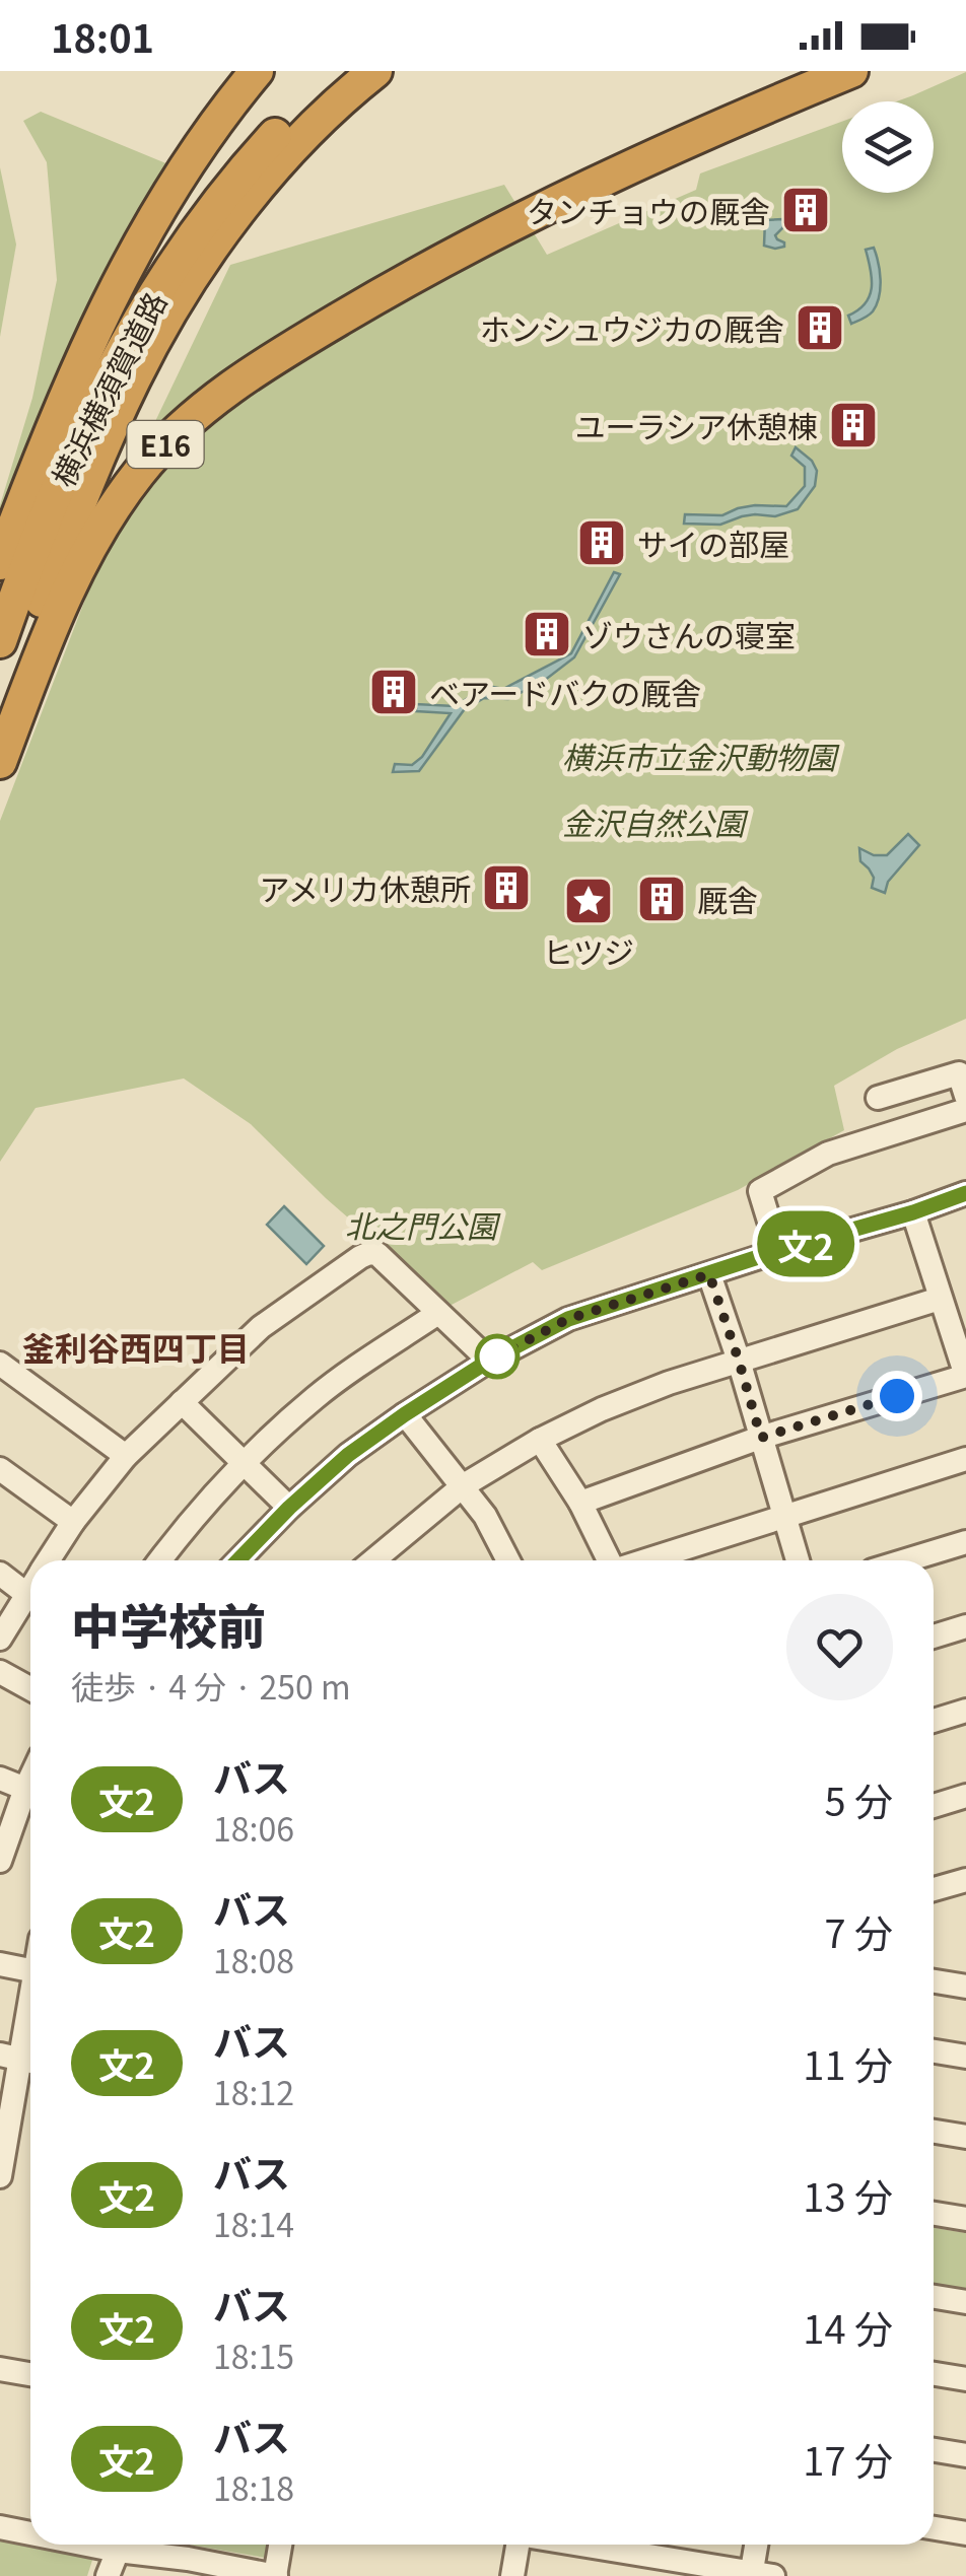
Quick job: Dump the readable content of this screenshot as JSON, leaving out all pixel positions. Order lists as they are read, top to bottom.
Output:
{
  "streets": {
    "highway": ["横浜横須賀道路", "E16"]
  },
  "districts": ["釜利谷西四丁目"],
  "parks": ["横浜市立金沢動物園", "金沢自然公園", "北之門公園"],
  "places": {
    "building": [
      "タンチョウの厩舎",
      "ホンシュウジカの厩舎",
      "ユーラシア休憩棟",
      "サイの部屋",
      "ゾウさんの寝室",
      "ベアードバクの厩舎",
      "アメリカ休憩所",
      "厩舎"
    ],
    "place": ["ヒツジ"]
  },
  "lines": ["bus line 文2"],
  "page": {
    "status": "18:01",
    "on_map": "文2",
    "heading": ["中学校前", "徒歩 · 4 分 · 250 m"],
    "list": [
      {
        "mark": "文2",
        "name": "バス",
        "note": "18:06",
        "value": "5 分"
      },
      {
        "mark": "文2",
        "name": "バス",
        "note": "18:08",
        "value": "7 分"
      },
      {
        "mark": "文2",
        "name": "バス",
        "note": "18:12",
        "value": "11 分"
      },
      {
        "mark": "文2",
        "name": "バス",
        "note": "18:14",
        "value": "13 分"
      },
      {
        "mark": "文2",
        "name": "バス",
        "note": "18:15",
        "value": "14 分"
      },
      {
        "mark": "文2",
        "name": "バス",
        "note": "18:18",
        "value": "17 分"
      }
    ]
  }
}
